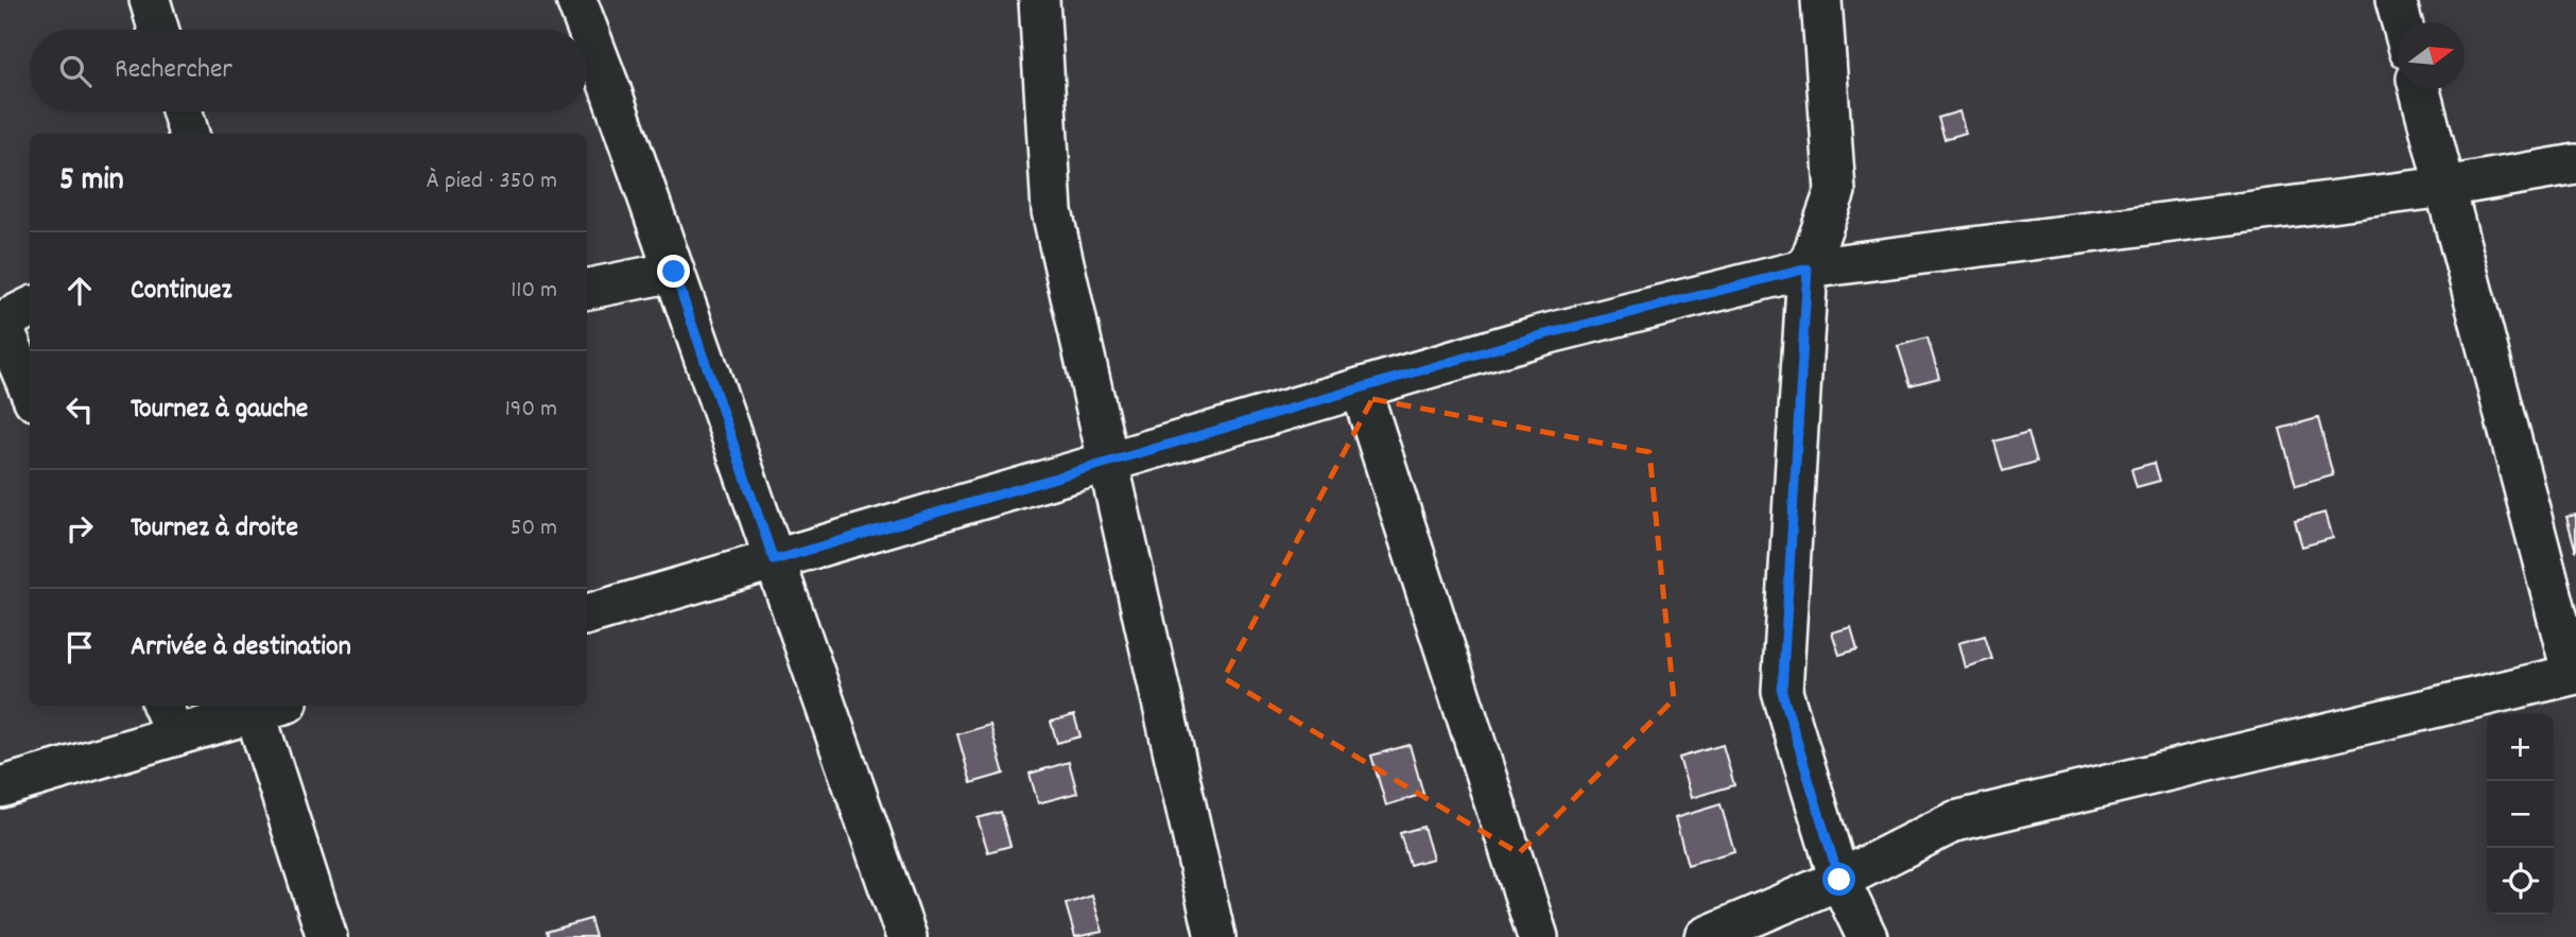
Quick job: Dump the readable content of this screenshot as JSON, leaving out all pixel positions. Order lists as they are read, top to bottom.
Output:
{
  "north": "right",
  "page": {
    "search": "Rechercher",
    "heading": ["5 min", "À pied · 350 m"],
    "list": [
      ["Continuez", "110 m"],
      ["Tournez à gauche", "190 m"],
      ["Tournez à droite", "50 m"],
      "Arrivée à destination"
    ],
    "map_buttons": ["+", "−"]
  }
}
